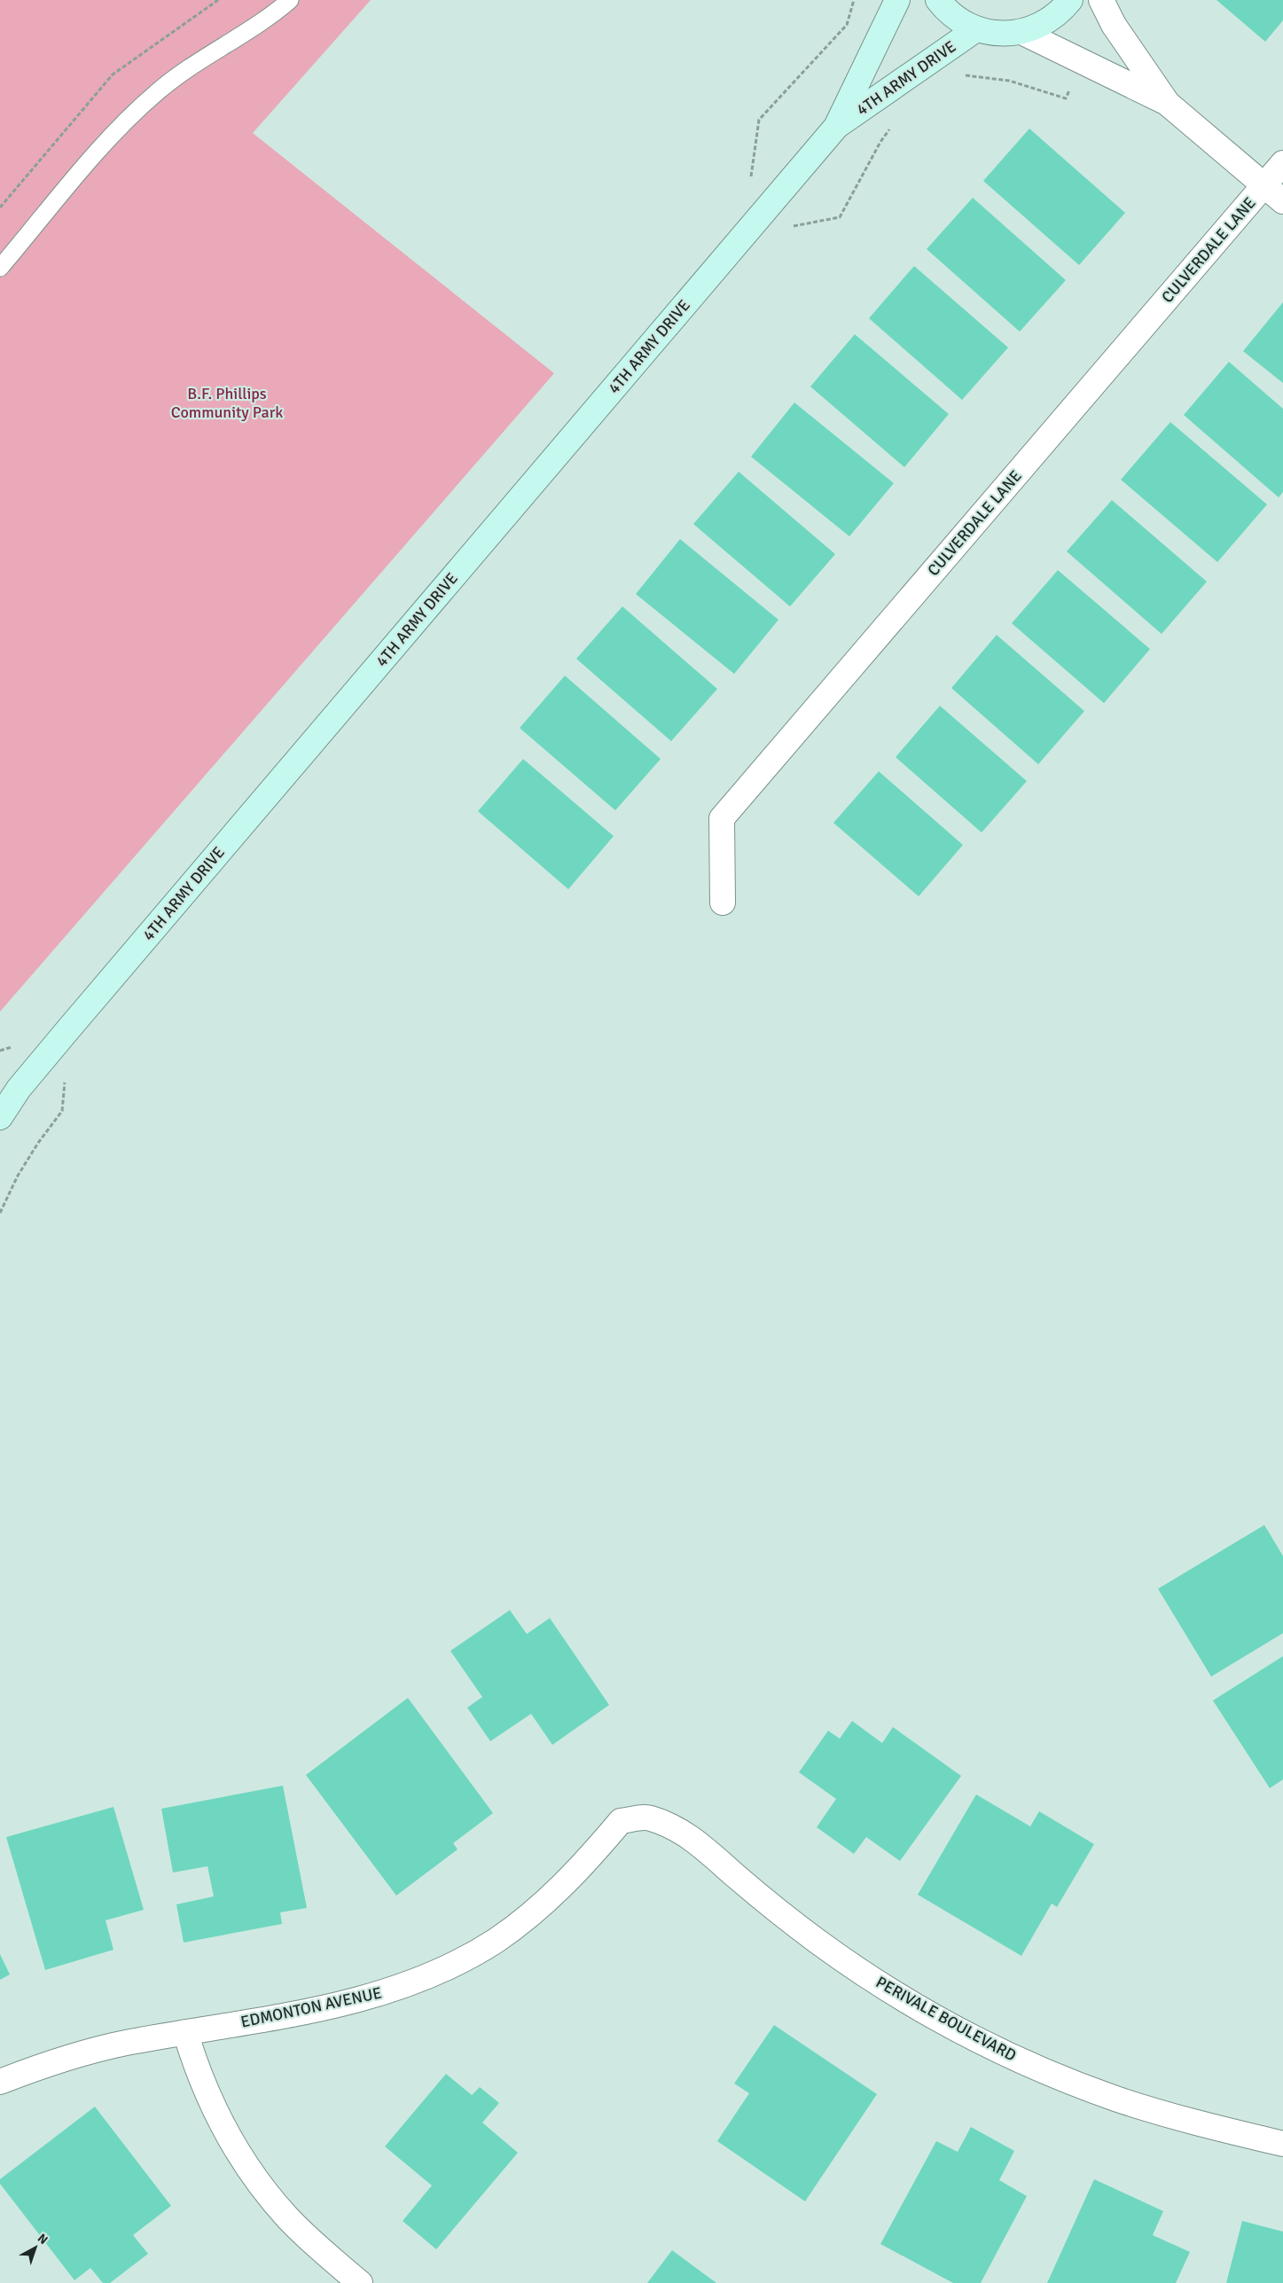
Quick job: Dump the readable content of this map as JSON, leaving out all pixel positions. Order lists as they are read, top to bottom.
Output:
{
  "streets": {
    "street": [
      "4TH ARMY DRIVE",
      "CULVERDALE LANE",
      "EDMONTON AVENUE",
      "PERIVALE BOULEVARD"
    ]
  },
  "crossings": [
    ["EDMONTON AVENUE", "PERIVALE BOULEVARD"]
  ],
  "parks": ["B.F. Phillips Community Park"],
  "north": "top right"
}
